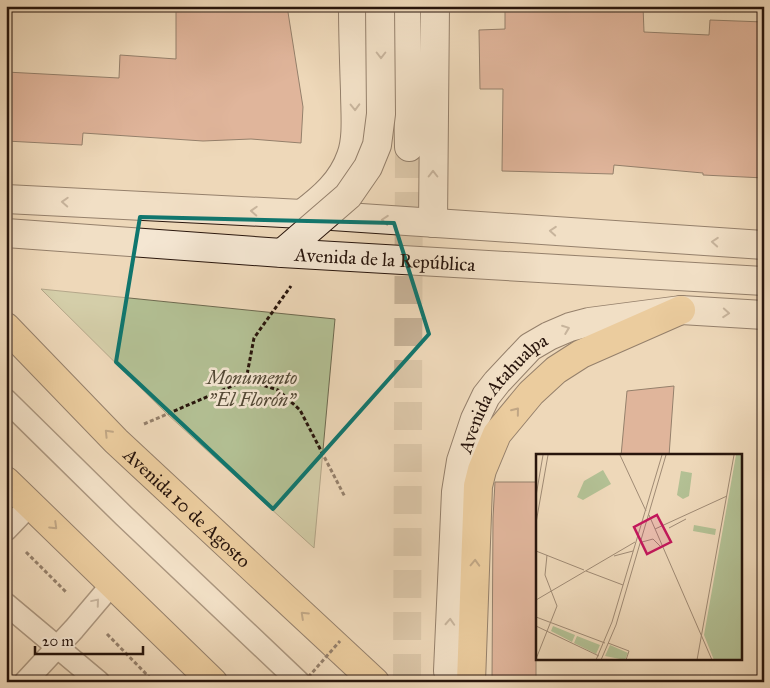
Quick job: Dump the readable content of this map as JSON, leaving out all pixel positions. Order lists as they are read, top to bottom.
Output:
{
  "streets": {
    "main road": ["Avenida de la República", "Avenida 10 de Agosto"]
  },
  "parks": ["Monumento \"El Florón\""],
  "scale_bar": "20 m"
}
